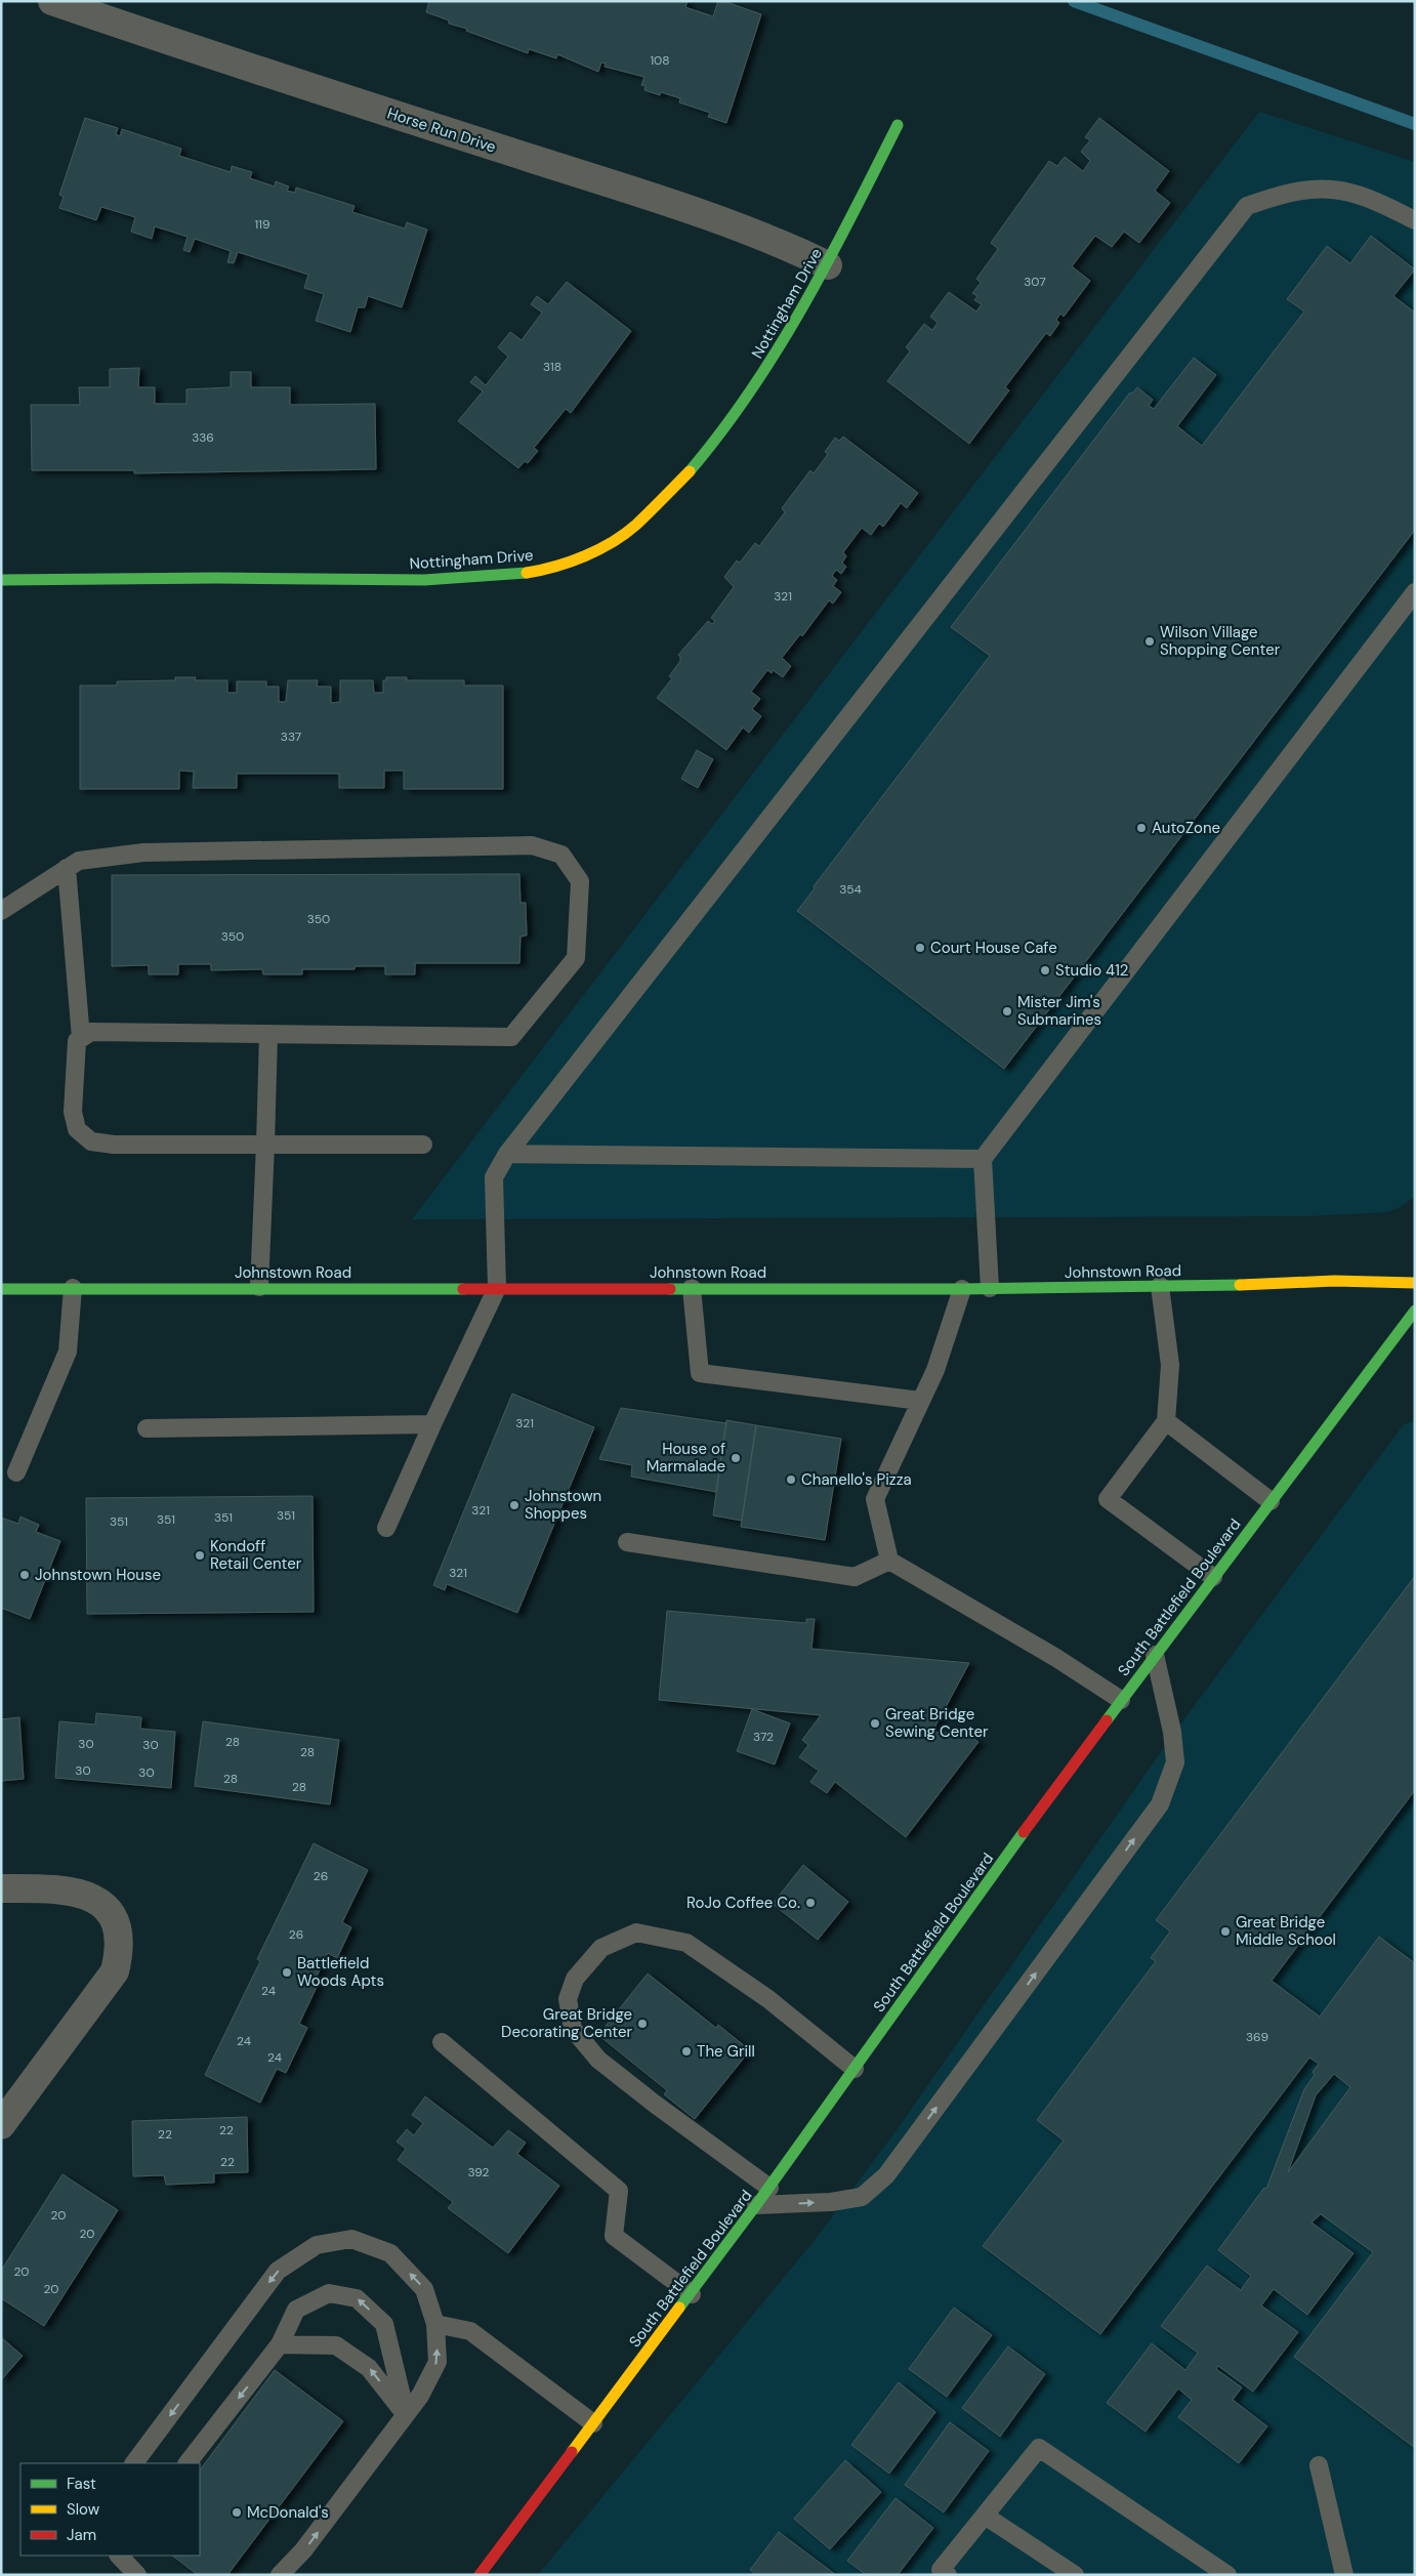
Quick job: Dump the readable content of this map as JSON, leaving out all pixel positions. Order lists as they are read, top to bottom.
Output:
{
  "streets": {
    "main road": ["Nottingham Drive", "Johnstown Road", "South Battlefield Boulevard"],
    "street": ["Horse Run Drive"]
  },
  "crossings": [
    ["Horse Run Drive", "Nottingham Drive"]
  ],
  "places": [
    "Wilson Village Shopping Center",
    "AutoZone",
    "Court House Cafe",
    "Studio 412",
    "Mister Jim's Submarines",
    "House of Marmalade",
    "Chanello's Pizza",
    "Johnstown Shoppes",
    "Kondoff Retail Center",
    "Johnstown House",
    "Great Bridge Sewing Center",
    "RoJo Coffee Co.",
    "Great Bridge Middle School",
    "Battlefield Woods Apts",
    "Great Bridge Decorating Center",
    "The Grill",
    "McDonald's"
  ],
  "house_numbers": [
    "108",
    "119",
    "307",
    "318",
    "336",
    "321",
    "337",
    "354",
    "350",
    "350",
    "321",
    "321",
    "351",
    "351",
    "351",
    "351",
    "321",
    "372",
    "28",
    "30",
    "30",
    "28",
    "30",
    "30",
    "28",
    "28",
    "26",
    "26",
    "24",
    "369",
    "24",
    "24",
    "22",
    "22",
    "22",
    "392",
    "20",
    "20",
    "20",
    "20"
  ],
  "legend": ["Fast", "Slow", "Jam"]
}
